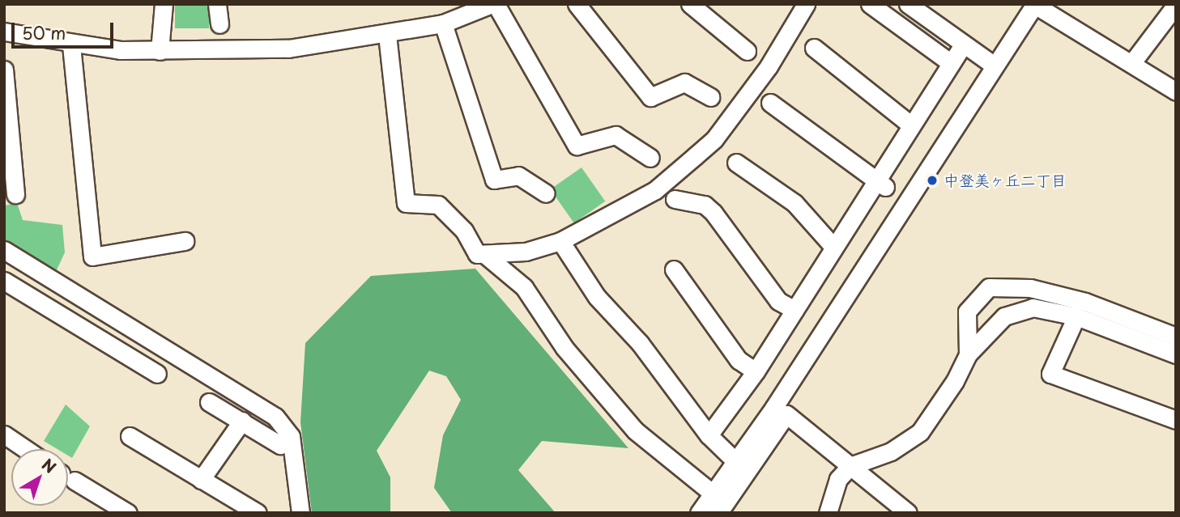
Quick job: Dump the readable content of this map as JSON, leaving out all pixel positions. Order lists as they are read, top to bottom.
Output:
{
  "places": ["中登美ヶ丘二丁目"],
  "scale_bar": "50 m",
  "north": "top right"
}
